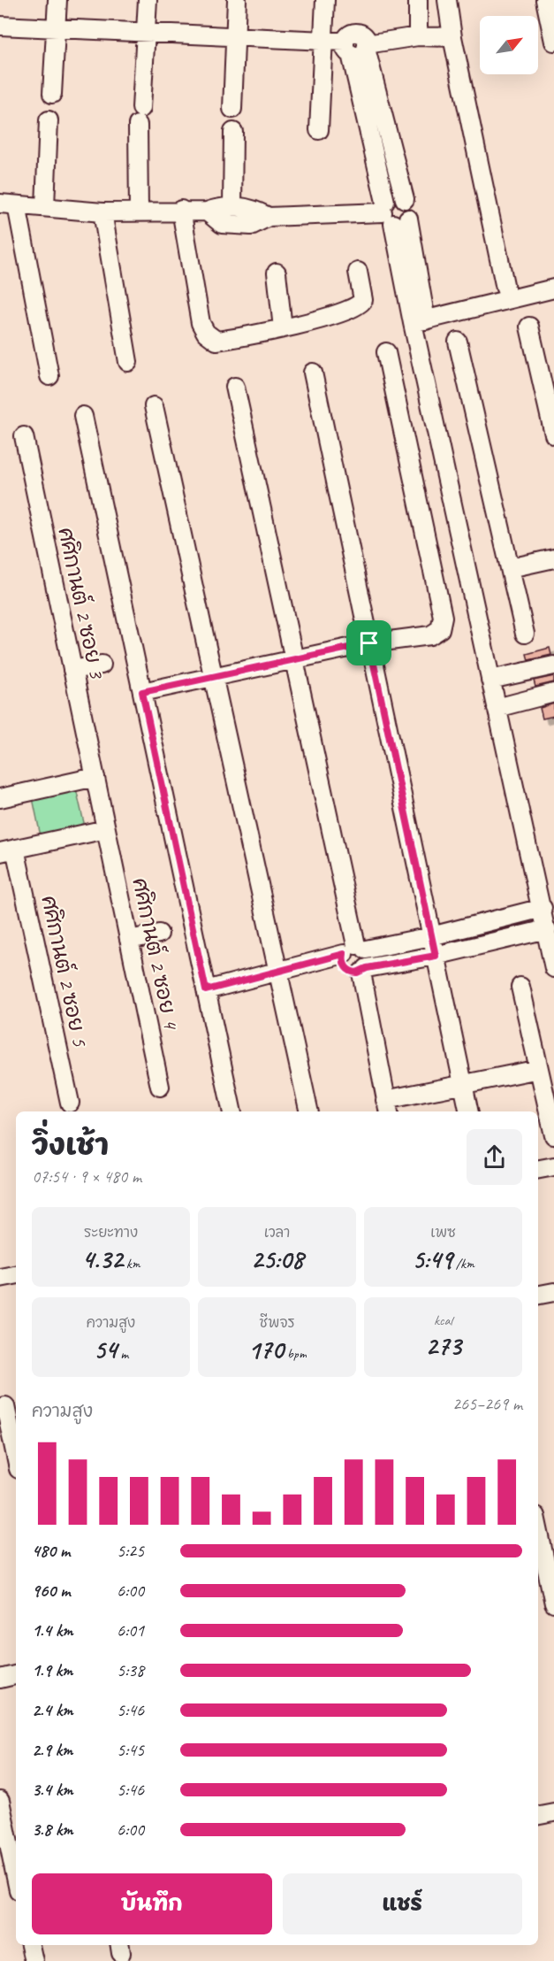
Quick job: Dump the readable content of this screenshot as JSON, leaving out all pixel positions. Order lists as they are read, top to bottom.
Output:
{
  "streets": {
    "street": ["ศศิกานต์ 2 ซอย 3", "ศศิกานต์ 2 ซอย 4", "ศศิกานต์ 2 ซอย 5"]
  },
  "crossings": [
    ["ศศิกานต์ 2 ซอย 3", "ศศิกานต์ 2 ซอย 4"]
  ],
  "north": "top right",
  "page": {
    "heading": ["วิ่งเช้า", "07:54 · 9 × 480 m"],
    "stats": [
      ["ระยะทาง", "4.32 km"],
      ["เวลา", "25:08"],
      ["เพซ", "5:49 /km"],
      ["ความสูง", "54 m"],
      ["ชีพจร", "170 bpm"],
      ["kcal", "273"]
    ],
    "chart": ["ความสูง", "265–269 m"],
    "list": [
      {
        "name": "480 m",
        "note": "5:25"
      },
      {
        "name": "960 m",
        "note": "6:00"
      },
      {
        "name": "1.4 km",
        "note": "6:01"
      },
      {
        "name": "1.9 km",
        "note": "5:38"
      },
      {
        "name": "2.4 km",
        "note": "5:46"
      },
      {
        "name": "2.9 km",
        "note": "5:45"
      },
      {
        "name": "3.4 km",
        "note": "5:46"
      },
      {
        "name": "3.8 km",
        "note": "6:00"
      }
    ],
    "buttons": ["บันทึก", "แชร์"]
  }
}
